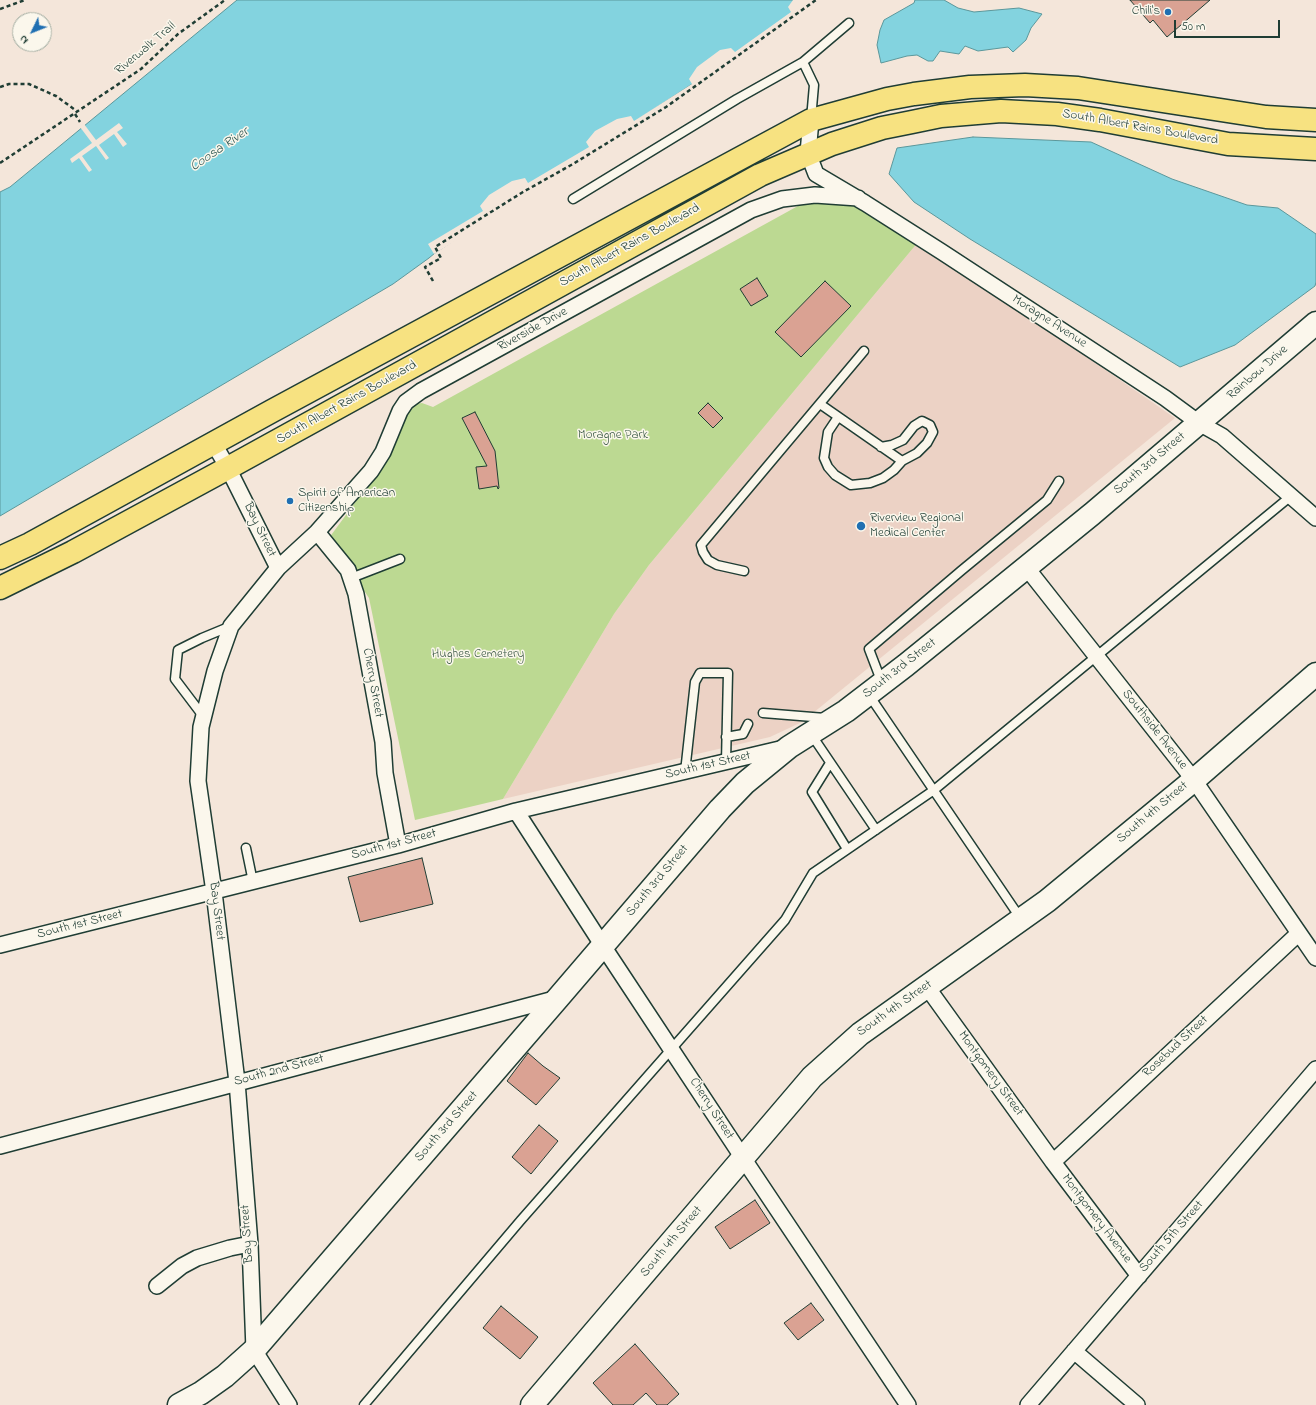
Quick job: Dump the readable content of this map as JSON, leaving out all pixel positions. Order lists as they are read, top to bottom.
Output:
{
  "streets": {
    "main road": [
      "South Albert Rains Boulevard",
      "Rainbow Drive",
      "South 3rd Street",
      "South 4th Street"
    ],
    "street": [
      "Moragne Avenue",
      "Riverside Drive",
      "Bay Street",
      "Cherry Street",
      "Southside Avenue",
      "South 1st Street",
      "Rosebud Street",
      "South 2nd Street",
      "Montgomery Street",
      "Montgomery Avenue",
      "South 5th Street"
    ],
    "path": ["Riverwalk Trail"]
  },
  "crossings": [
    ["South Albert Rains Boulevard", "Moragne Avenue"],
    ["South Albert Rains Boulevard", "Bay Street"],
    ["Moragne Avenue", "Riverside Drive"],
    ["Moragne Avenue", "Rainbow Drive"],
    ["Moragne Avenue", "South 3rd Street"],
    ["Riverside Drive", "Bay Street"],
    ["Riverside Drive", "Cherry Street"],
    ["Rainbow Drive", "South 3rd Street"],
    ["South 3rd Street", "Bay Street"],
    ["South 3rd Street", "Cherry Street"],
    ["South 3rd Street", "Southside Avenue"],
    ["South 3rd Street", "South 1st Street"],
    ["South 3rd Street", "South 2nd Street"],
    ["Bay Street", "South 1st Street"],
    ["Bay Street", "South 2nd Street"],
    ["Cherry Street", "South 1st Street"],
    ["Cherry Street", "South 4th Street"],
    ["Southside Avenue", "South 4th Street"],
    ["Southside Avenue", "Rosebud Street"],
    ["South 4th Street", "Montgomery Street"],
    ["Rosebud Street", "Montgomery Street"],
    ["Rosebud Street", "Montgomery Avenue"],
    ["Montgomery Street", "Montgomery Avenue"],
    ["Montgomery Avenue", "South 5th Street"]
  ],
  "water": ["Coosa River"],
  "parks": ["Moragne Park", "Hughes Cemetery"],
  "places": ["Chili's", "Spirit of American Citizenship", "Riverview Regional Medical Center"],
  "scale_bar": "50 m",
  "north": "bottom left"
}
